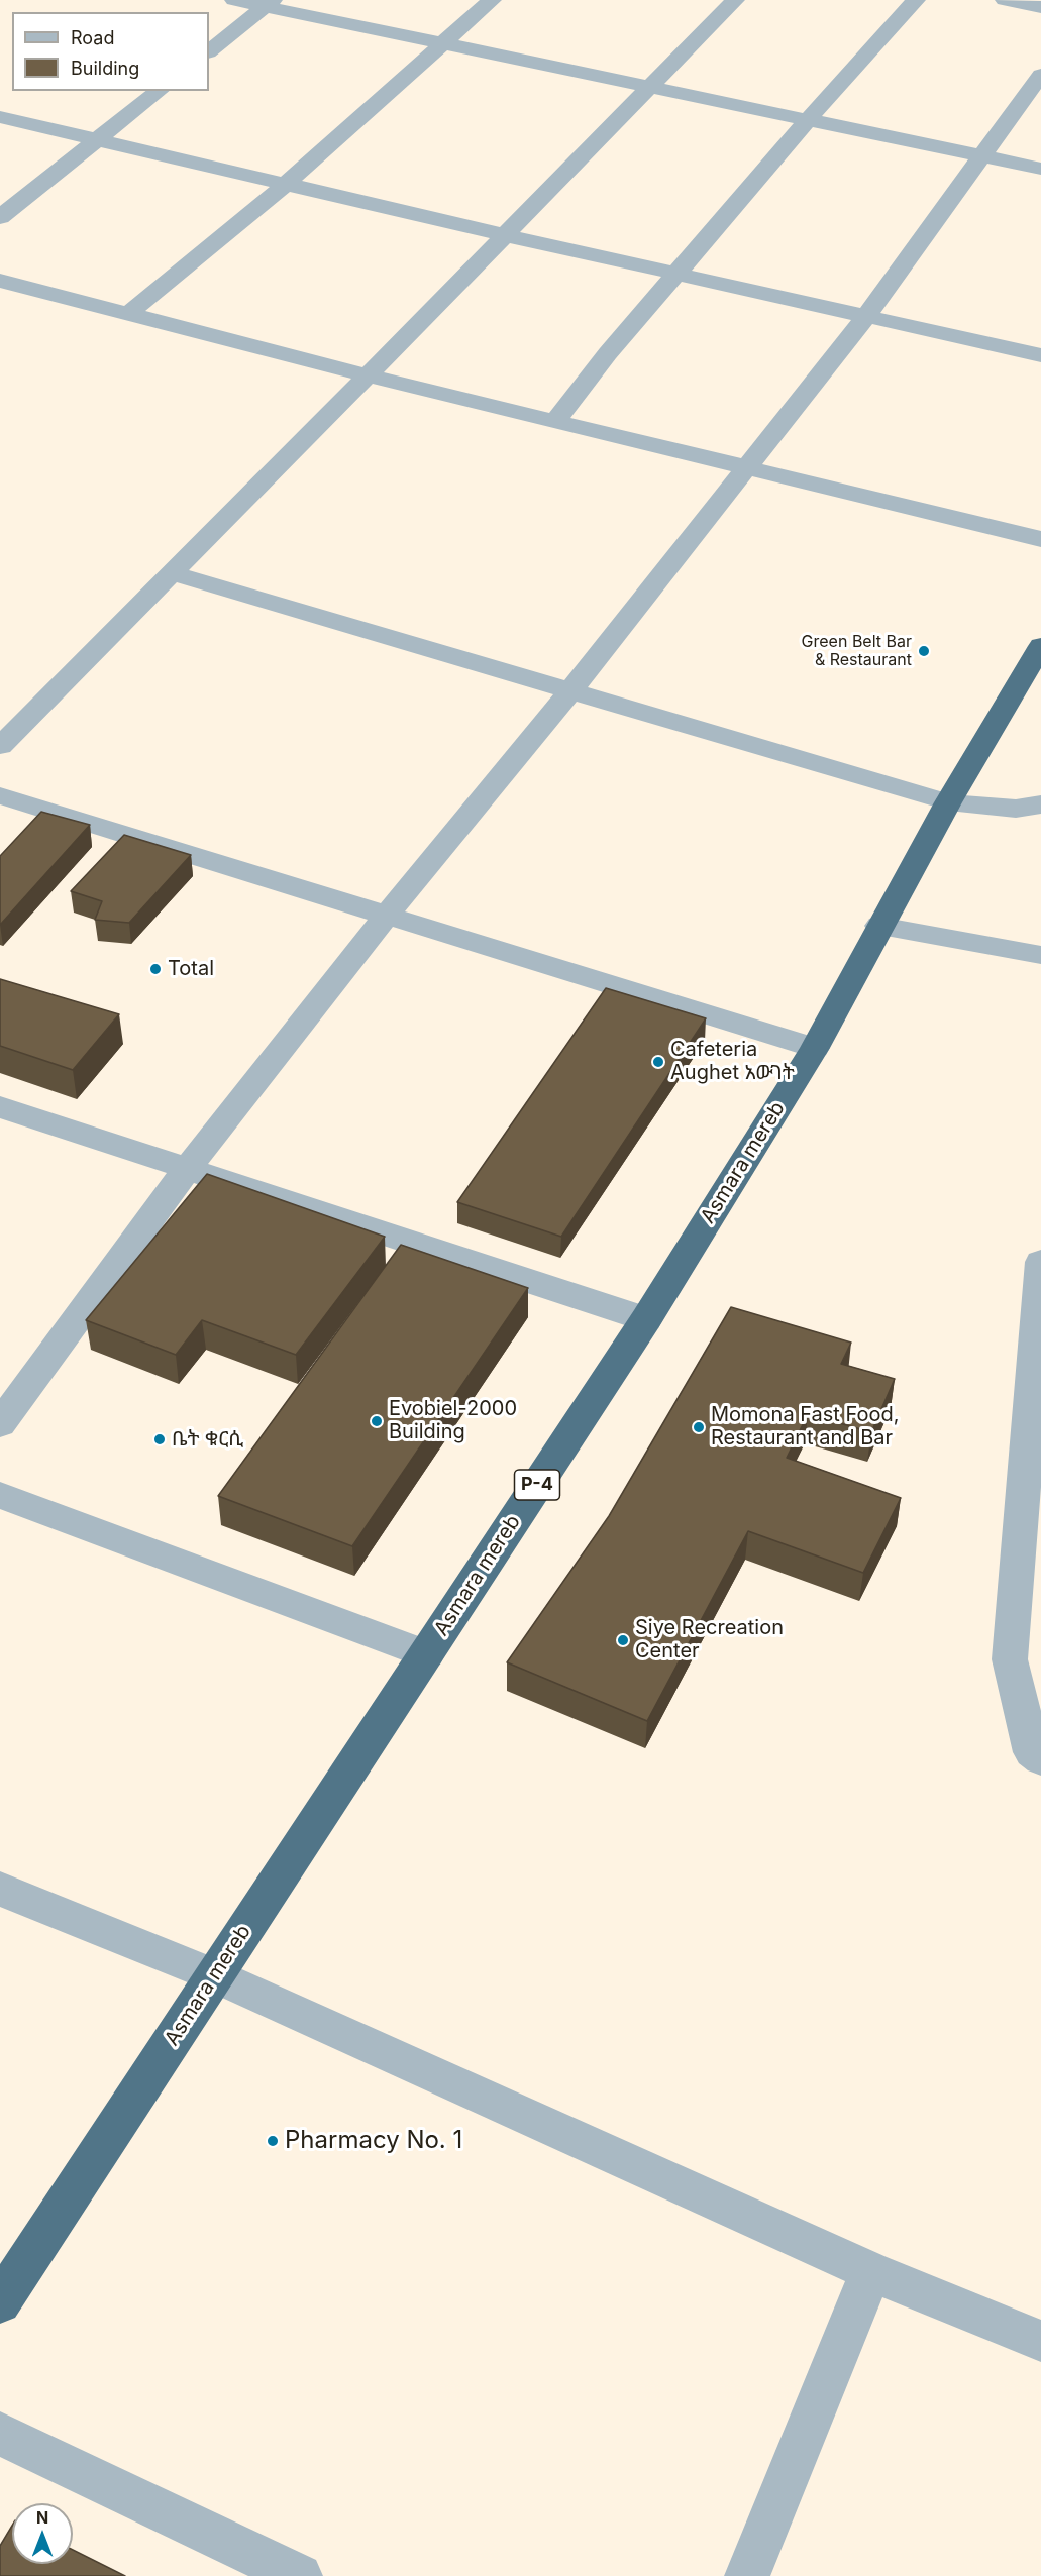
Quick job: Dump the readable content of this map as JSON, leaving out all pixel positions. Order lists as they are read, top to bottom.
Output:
{
  "streets": {
    "highway": ["Asmara mereb", "P-4"]
  },
  "places": [
    "Green Belt Bar & Restaurant",
    "Total",
    "Cafeteria Aughet አውገት",
    "Evobiel-2000 Building",
    "Momona Fast Food, Restaurant and Bar",
    "ቤት ቁርሲ",
    "Siye Recreation Center",
    "Pharmacy No. 1"
  ],
  "legend": ["Road", "Building"],
  "north": "top"
}
